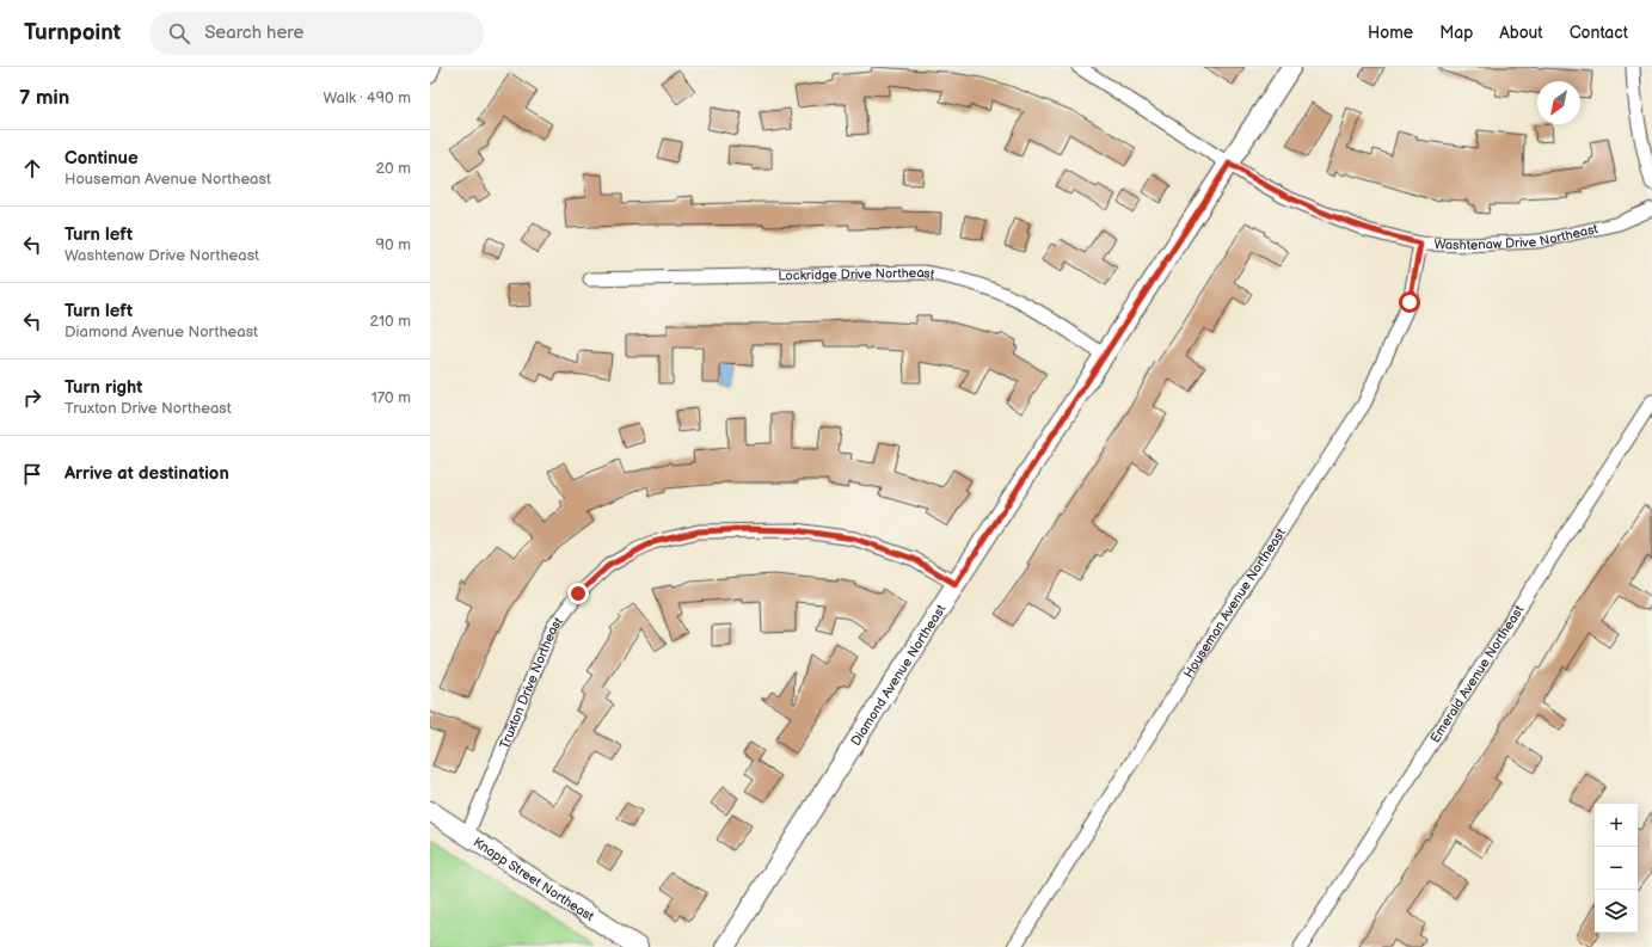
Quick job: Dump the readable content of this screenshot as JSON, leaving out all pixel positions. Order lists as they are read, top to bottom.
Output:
{
  "streets": {
    "street": [
      "Washtenaw Drive Northeast",
      "Lockridge Drive Northeast",
      "Houseman Avenue Northeast",
      "Diamond Avenue Northeast",
      "Emerald Avenue Northeast",
      "Truxton Drive Northeast",
      "Knapp Street Northeast"
    ]
  },
  "crossings": [
    ["Washtenaw Drive Northeast", "Houseman Avenue Northeast"],
    ["Washtenaw Drive Northeast", "Diamond Avenue Northeast"],
    ["Lockridge Drive Northeast", "Diamond Avenue Northeast"],
    ["Diamond Avenue Northeast", "Truxton Drive Northeast"],
    ["Truxton Drive Northeast", "Knapp Street Northeast"]
  ],
  "north": "bottom left",
  "page": {
    "header": "Turnpoint",
    "search": "Search here",
    "nav": [
      "Home",
      "Map",
      "About",
      "Contact"
    ],
    "heading": ["7 min", "Walk · 490 m"],
    "list": [
      ["Continue", "Houseman Avenue Northeast", "20 m"],
      ["Turn left", "Washtenaw Drive Northeast", "90 m"],
      ["Turn left", "Diamond Avenue Northeast", "210 m"],
      ["Turn right", "Truxton Drive Northeast", "170 m"],
      "Arrive at destination"
    ],
    "map_buttons": ["+", "−"]
  }
}
